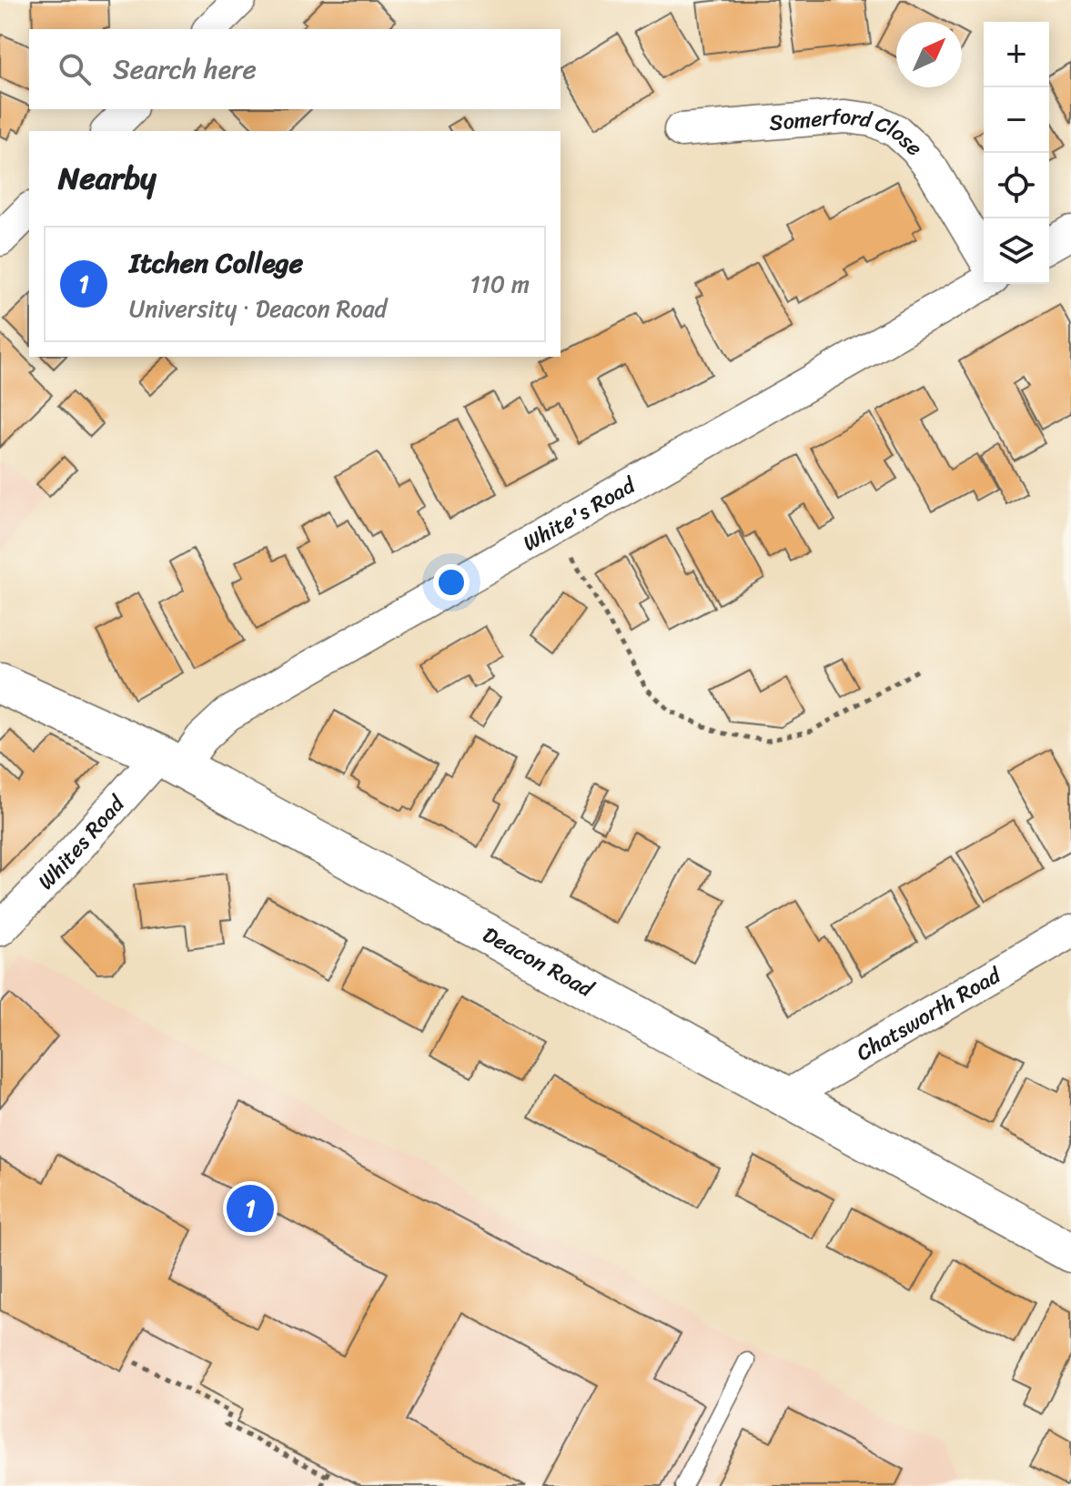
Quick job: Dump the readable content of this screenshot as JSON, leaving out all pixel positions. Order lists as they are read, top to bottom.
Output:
{
  "streets": {
    "street": [
      "Somerford Close",
      "White's Road",
      "Whites Road",
      "Deacon Road",
      "Chatsworth Road"
    ]
  },
  "crossings": [
    ["White's Road", "Whites Road"],
    ["White's Road", "Deacon Road"],
    ["Whites Road", "Deacon Road"],
    ["Deacon Road", "Chatsworth Road"]
  ],
  "north": "top right",
  "page": {
    "map_buttons": ["+", "−"],
    "search": "Search here",
    "heading": "Nearby",
    "list": [
      {
        "mark": "1",
        "name": "Itchen College",
        "note": "University · Deacon Road",
        "value": "110 m"
      }
    ],
    "pins": "1"
  }
}
